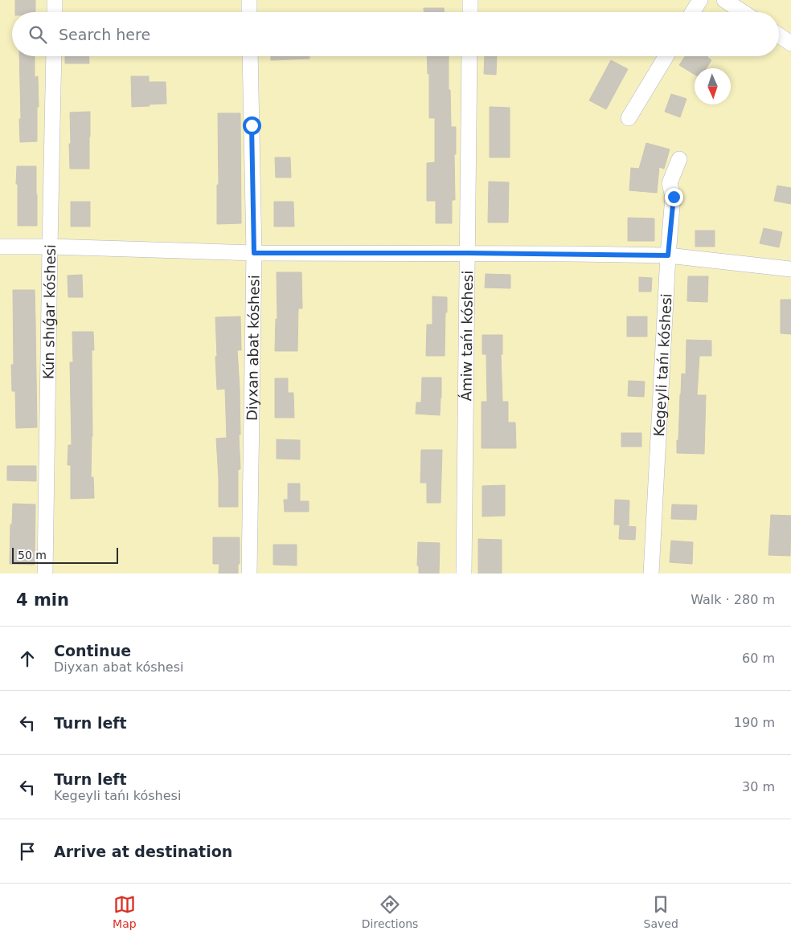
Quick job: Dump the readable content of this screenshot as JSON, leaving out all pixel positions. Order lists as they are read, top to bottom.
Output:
{
  "streets": {
    "street": [
      "Kún shıǵar kóshesi",
      "Ámiw tańı kóshesi",
      "Diyxan abat kóshesi",
      "Kegeyli tańı kóshesi"
    ]
  },
  "scale_bar": "50 m",
  "north": "bottom",
  "page": {
    "search": "Search here",
    "scale": "50 m",
    "heading": ["4 min", "Walk · 280 m"],
    "list": [
      ["Continue", "Diyxan abat kóshesi", "60 m"],
      ["Turn left", "190 m"],
      ["Turn left", "Kegeyli tańı kóshesi", "30 m"],
      "Arrive at destination"
    ],
    "nav": ["Map", "Directions", "Saved"]
  }
}
